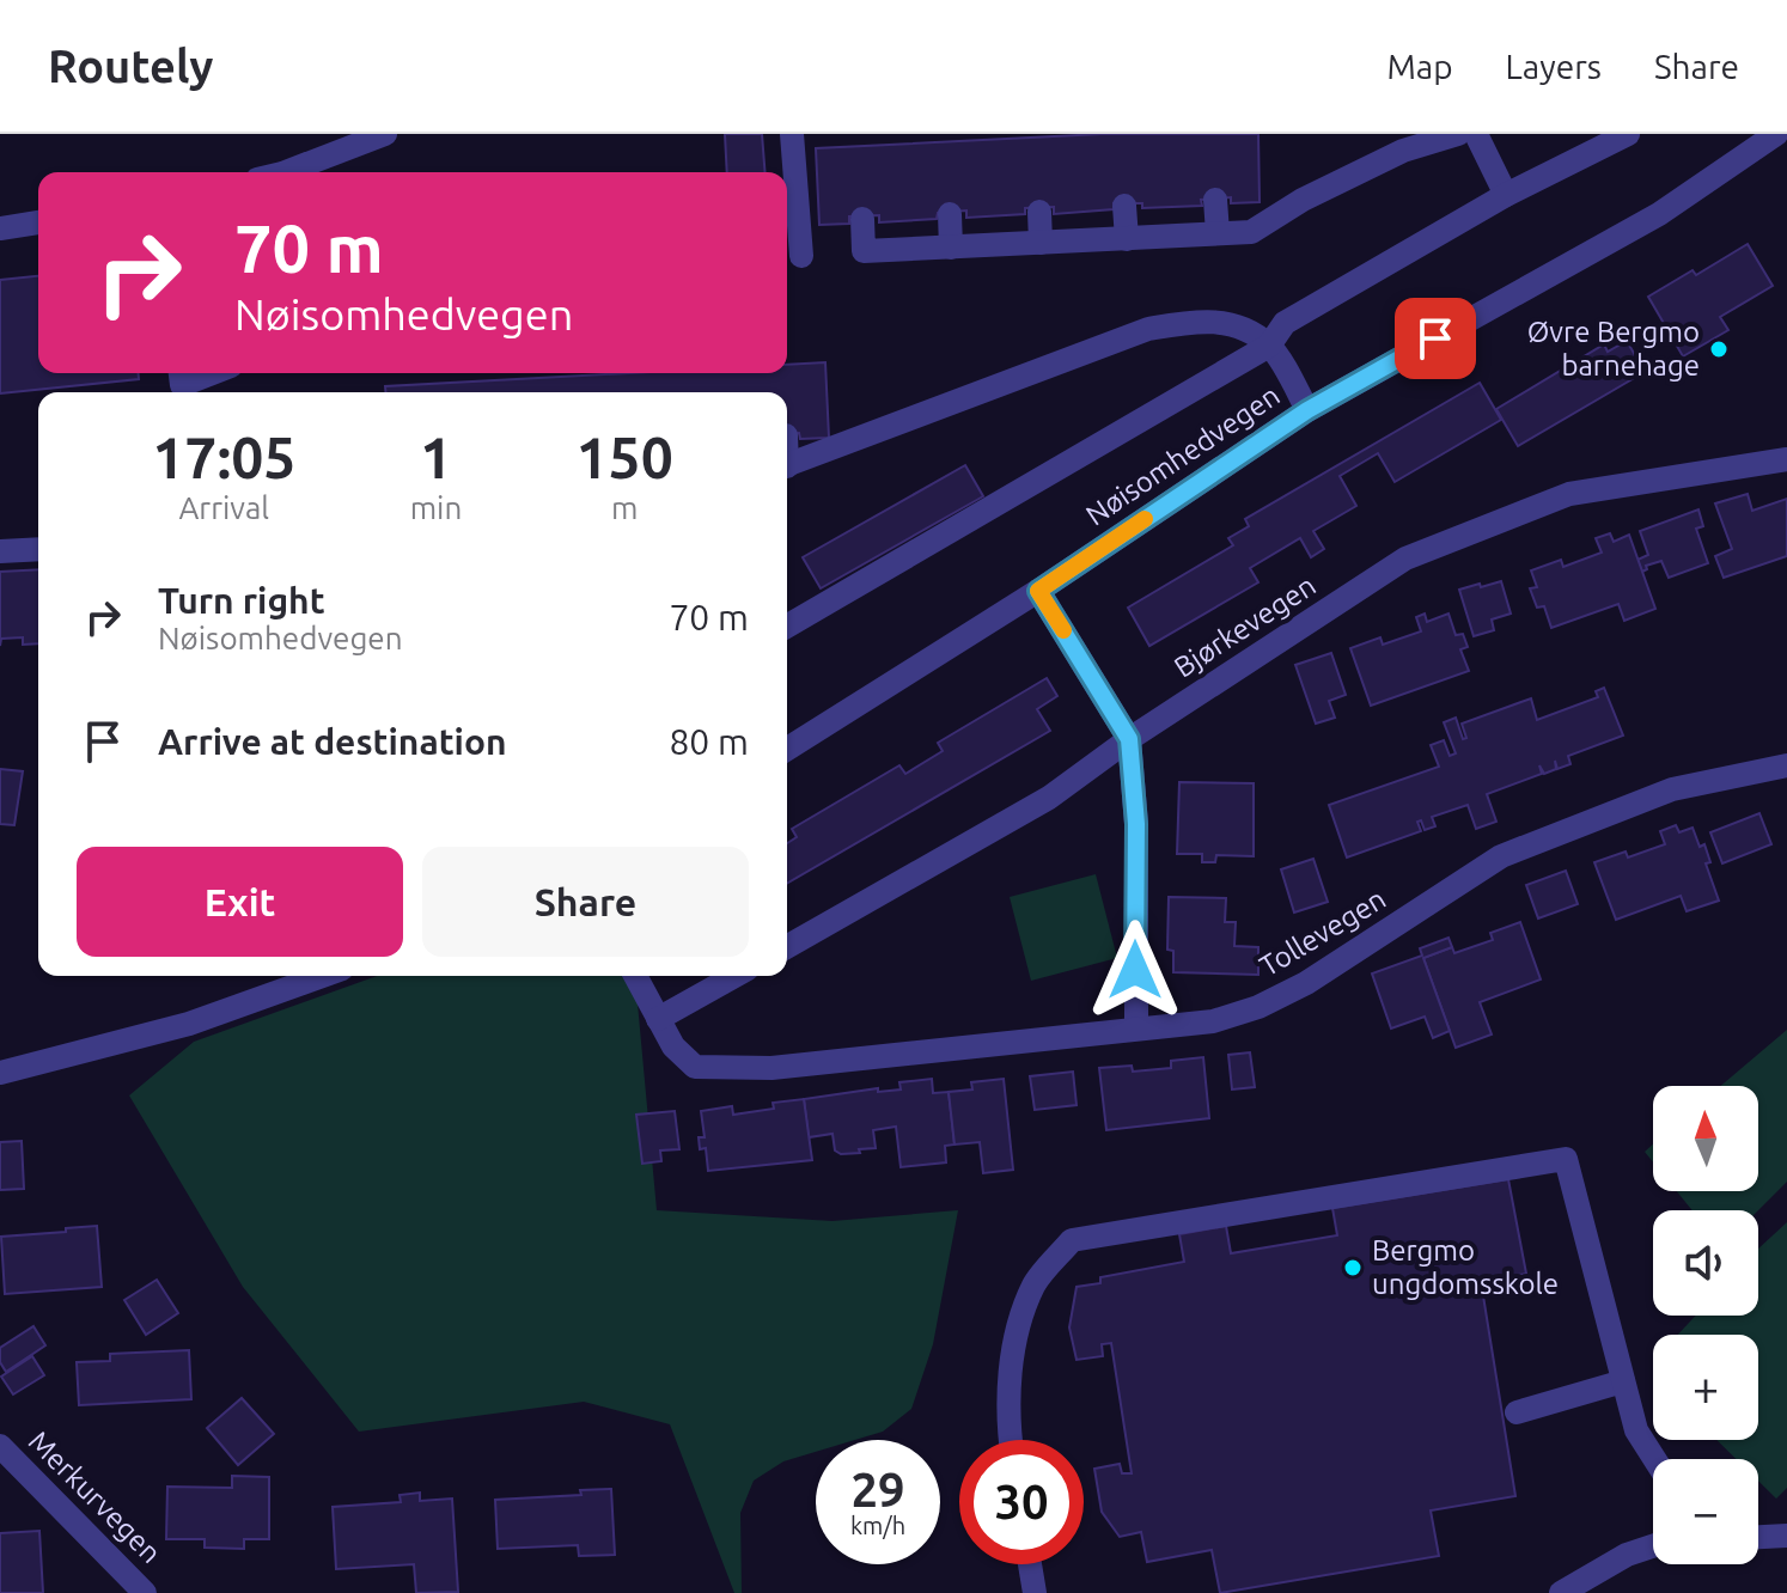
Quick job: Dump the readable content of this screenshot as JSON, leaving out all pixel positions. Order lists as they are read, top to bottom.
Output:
{
  "streets": {
    "street": [
      "Nøisomhedvegen",
      "Bjørkevegen",
      "Tollevegen",
      "Merkurvegen"
    ]
  },
  "places": ["Øvre Bergmo barnehage", "Bergmo ungdomsskole"],
  "north": "top",
  "page": {
    "header": "Routely",
    "nav": ["Map", "Layers", "Share"],
    "turn": ["70 m", "Nøisomhedvegen"],
    "eta": [
      "17:05",
      "Arrival",
      "1",
      "min",
      "150",
      "m"
    ],
    "list": [
      {
        "name": "Turn right",
        "note": "Nøisomhedvegen",
        "value": "70 m"
      },
      {
        "name": "Arrive at destination",
        "value": "80 m"
      }
    ],
    "buttons": ["Exit", "Share"],
    "map_buttons": ["+", "−"],
    "speed": "29 km/h",
    "limit": "30"
  }
}
